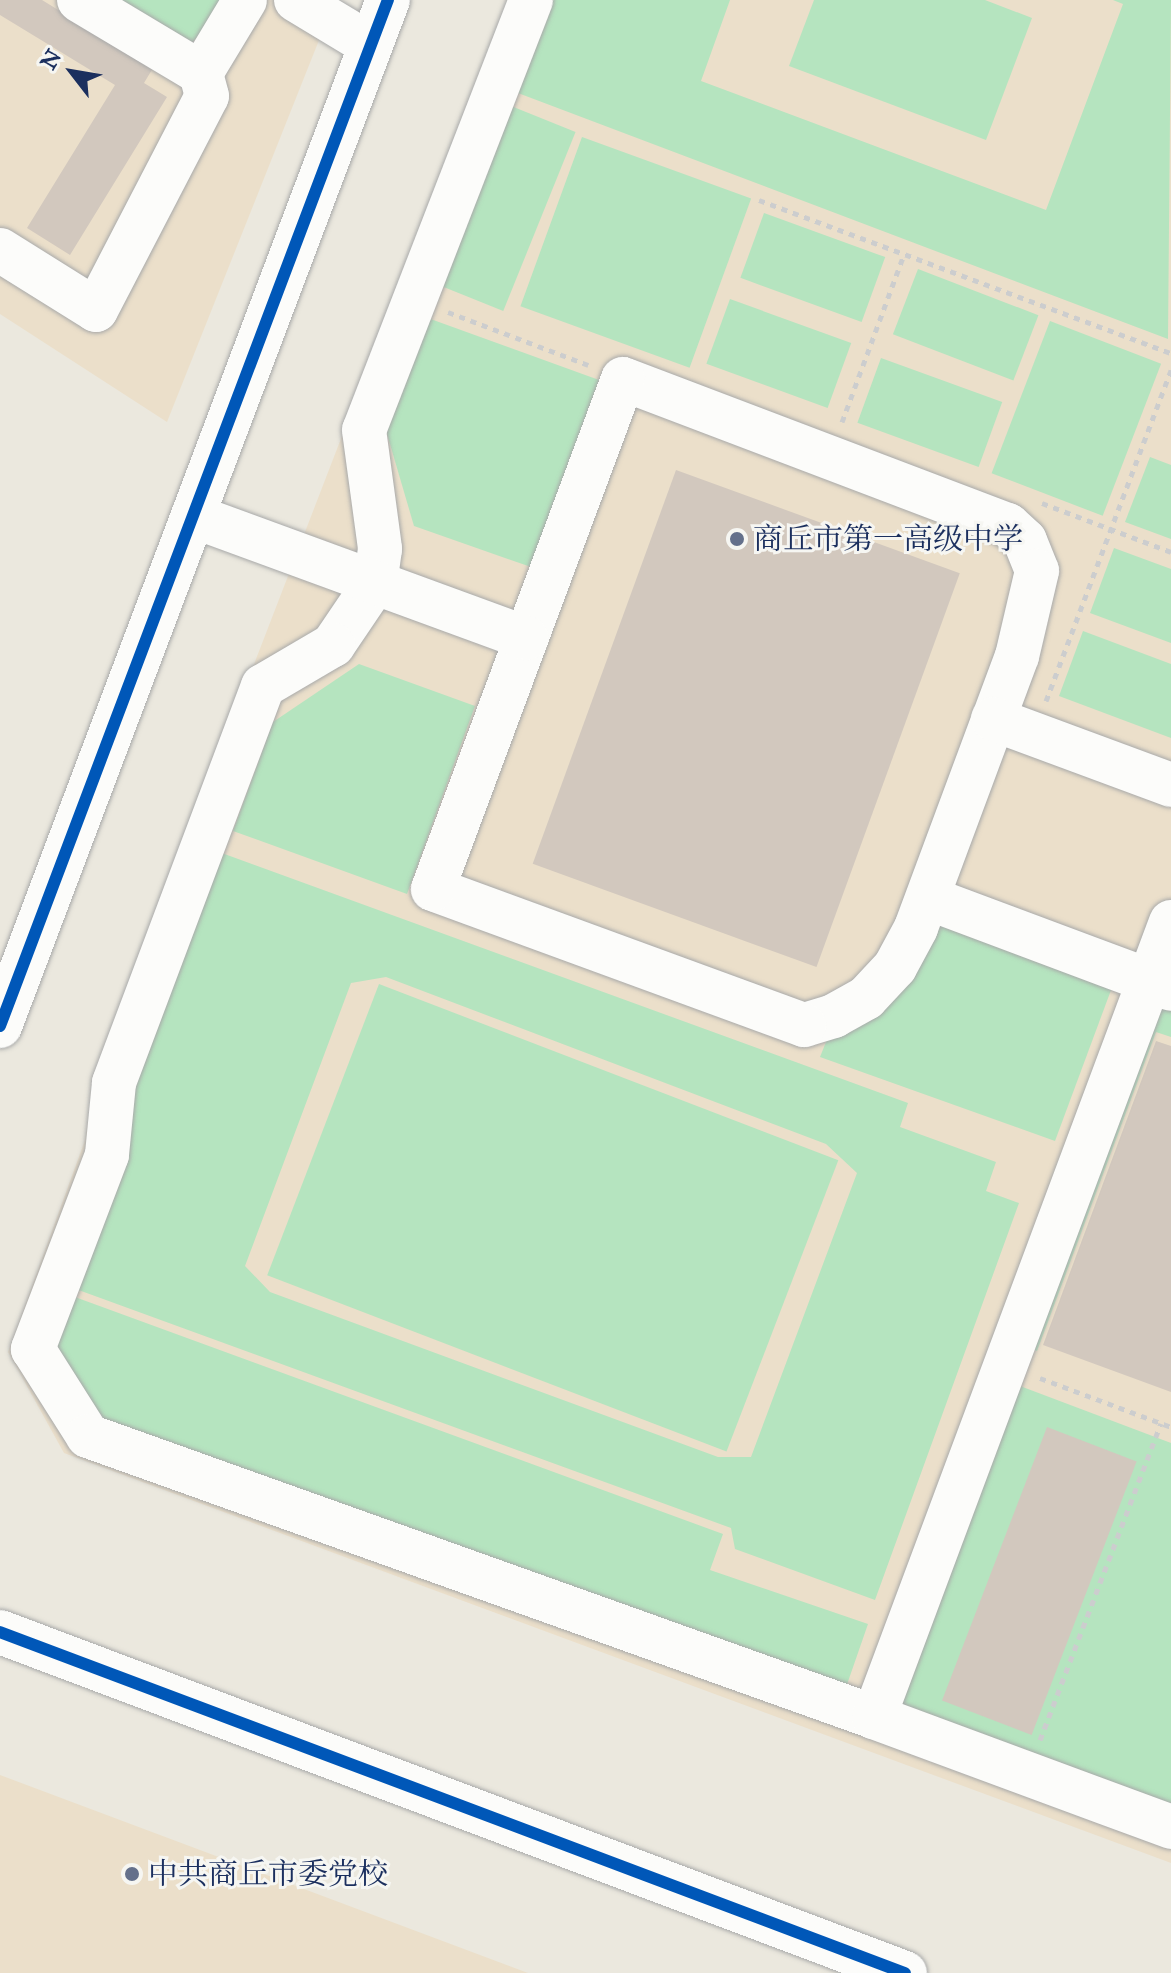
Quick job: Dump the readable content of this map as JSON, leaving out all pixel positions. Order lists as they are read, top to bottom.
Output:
{
  "places": ["商丘市第一高级中学", "中共商丘市委党校"],
  "north": "top left"
}
